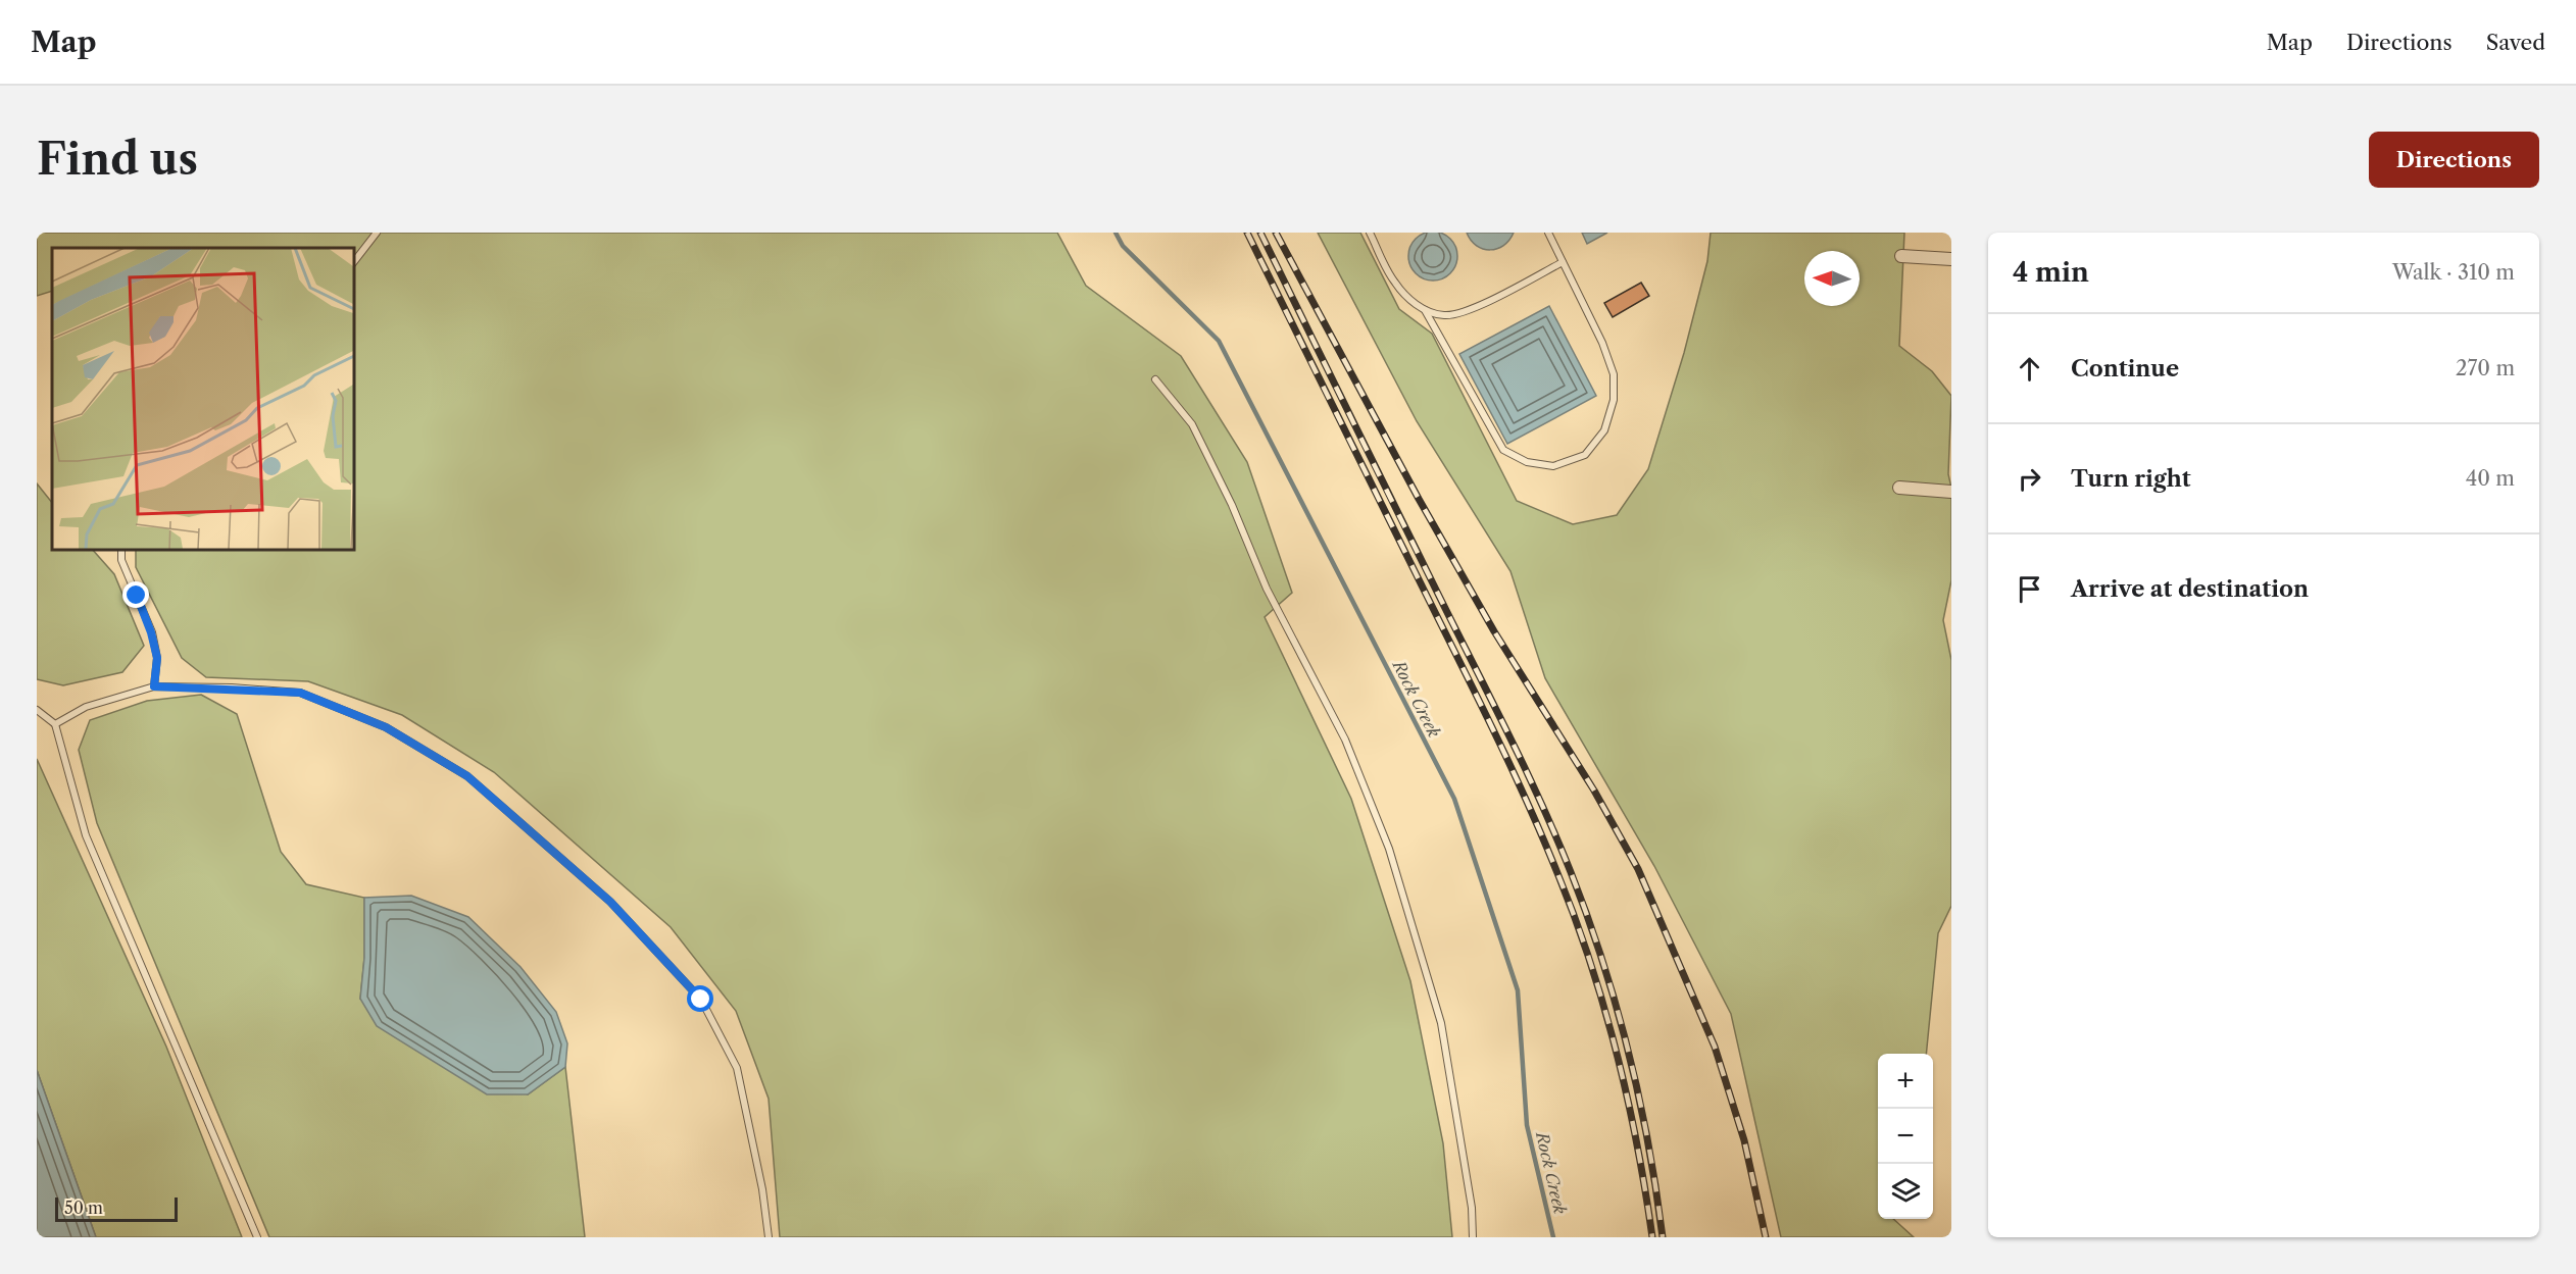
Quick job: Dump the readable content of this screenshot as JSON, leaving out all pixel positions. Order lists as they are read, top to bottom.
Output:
{
  "water": ["Rock Creek"],
  "scale_bar": "50 m",
  "north": "left",
  "page": {
    "header": "Map",
    "nav": ["Map", "Directions", "Saved"],
    "buttons": "Directions",
    "title": "Find us",
    "heading": ["4 min", "Walk · 310 m"],
    "list": [
      ["Continue", "270 m"],
      ["Turn right", "40 m"],
      "Arrive at destination"
    ],
    "map_buttons": ["+", "−"],
    "scale": "50 m"
  }
}
